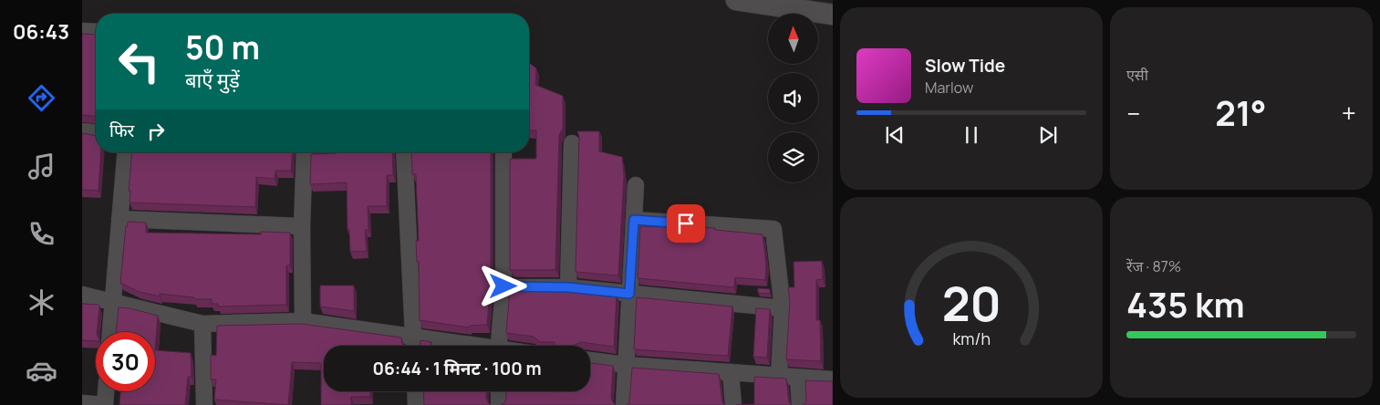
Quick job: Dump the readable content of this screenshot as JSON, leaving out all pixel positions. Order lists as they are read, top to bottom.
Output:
{
  "north": "top",
  "page": {
    "tabs": "06:43",
    "tile": [
      "एसी",
      ["रेंज · 87%", "435 km"]
    ],
    "turn": ["50 m", "बाएँ मुड़ें"],
    "song": ["Slow Tide", "Marlow"],
    "heat": ["−", "21°", "+"],
    "then": "फिर",
    "limit": "30",
    "trip": "06:44 · 1 मिनट · 100 m",
    "gauge": ["20", "km/h"]
  }
}
